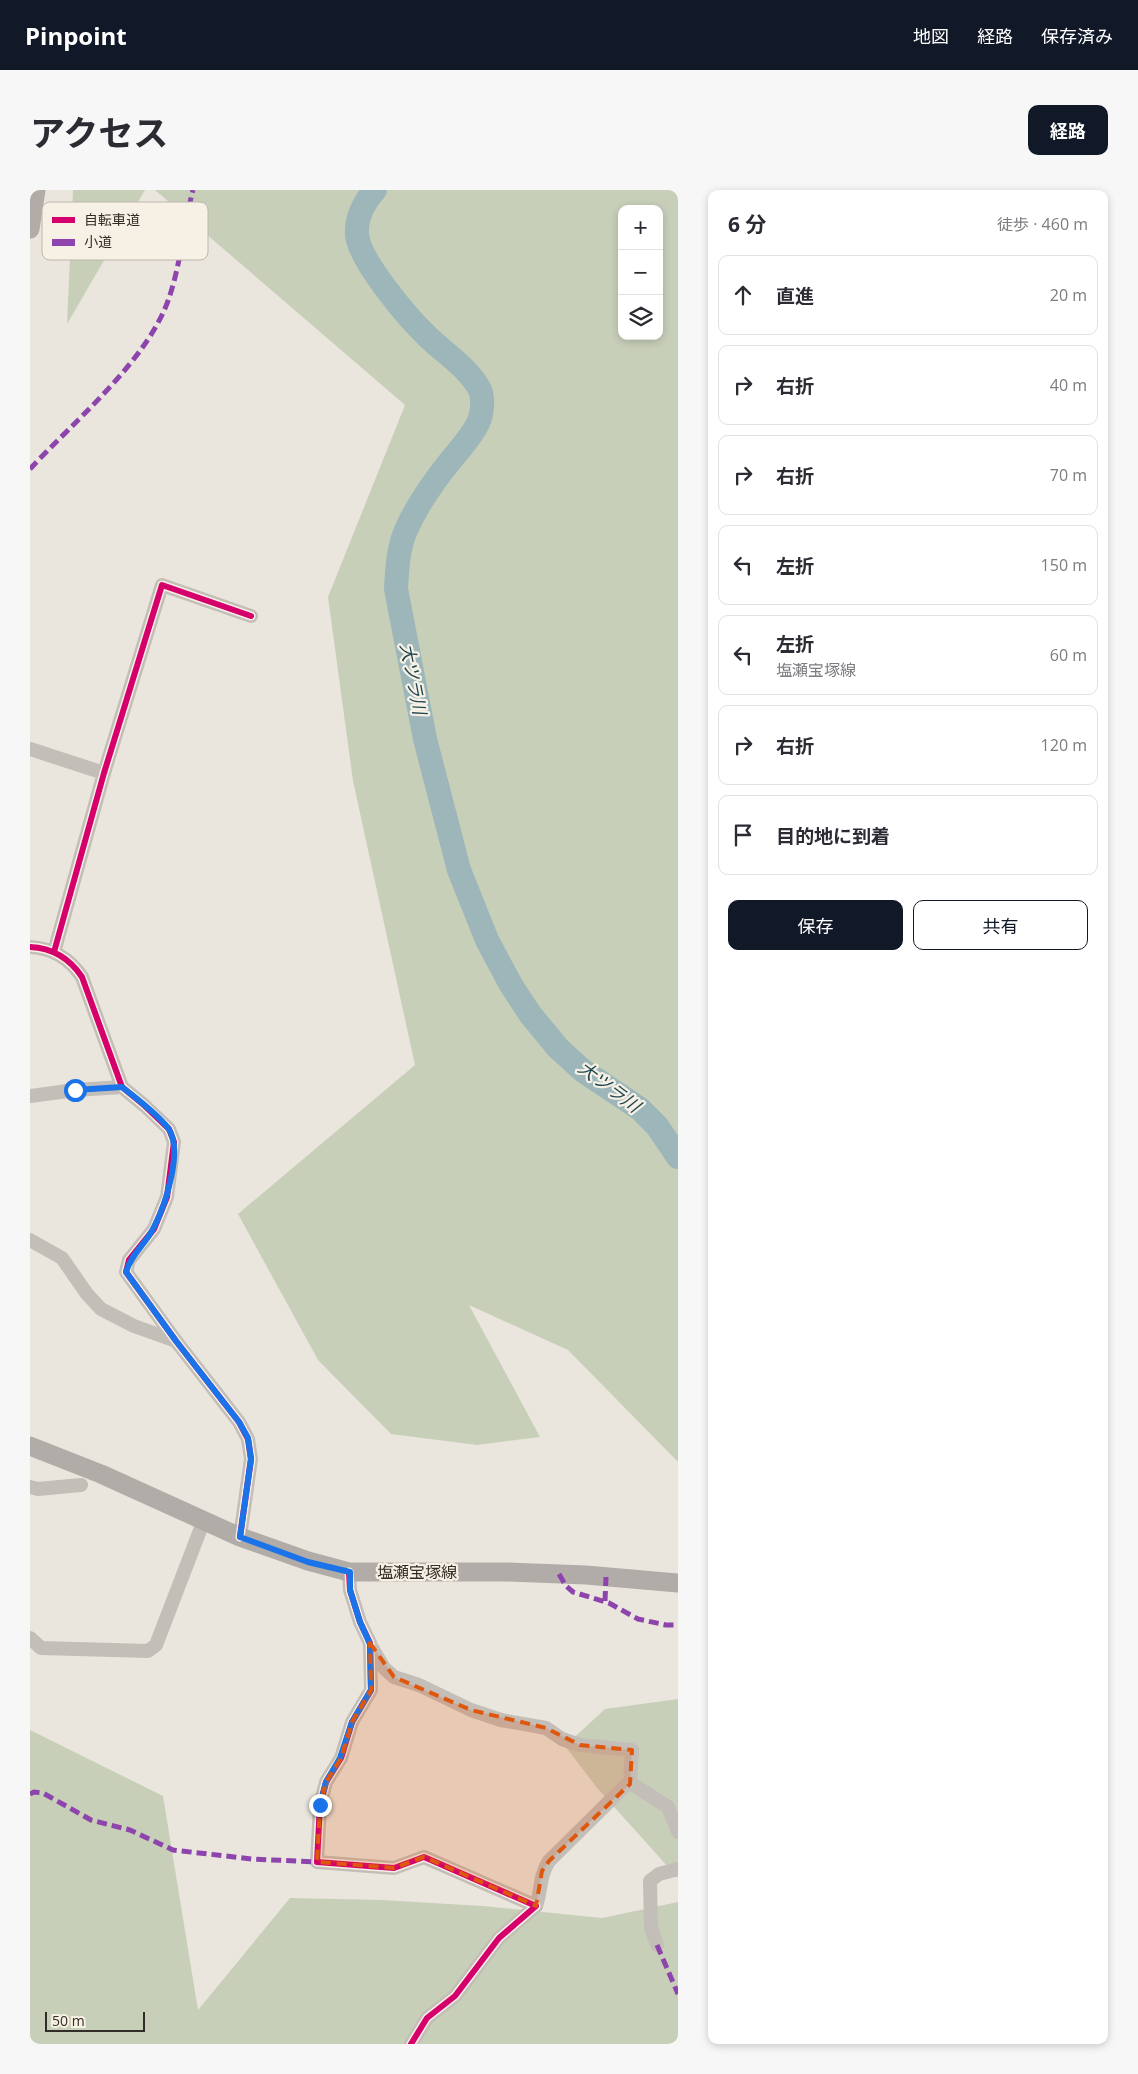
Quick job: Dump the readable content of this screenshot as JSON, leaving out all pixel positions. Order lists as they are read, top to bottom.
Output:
{
  "streets": {
    "main road": ["塩瀬宝塚線"]
  },
  "water": ["大ツラ川"],
  "legend": ["自転車道", "小道"],
  "scale_bar": "50 m",
  "page": {
    "header": "Pinpoint",
    "nav": ["地図", "経路", "保存済み"],
    "title": "アクセス",
    "buttons": [
      "経路",
      ["保存", "共有"]
    ],
    "heading": ["6 分", "徒歩 · 460 m"],
    "map_buttons": ["+", "−"],
    "list": [
      ["直進", "20 m"],
      ["右折", "40 m"],
      ["右折", "70 m"],
      ["左折", "150 m"],
      ["左折", "塩瀬宝塚線", "60 m"],
      ["右折", "120 m"],
      "目的地に到着"
    ],
    "scale": "50 m"
  }
}
